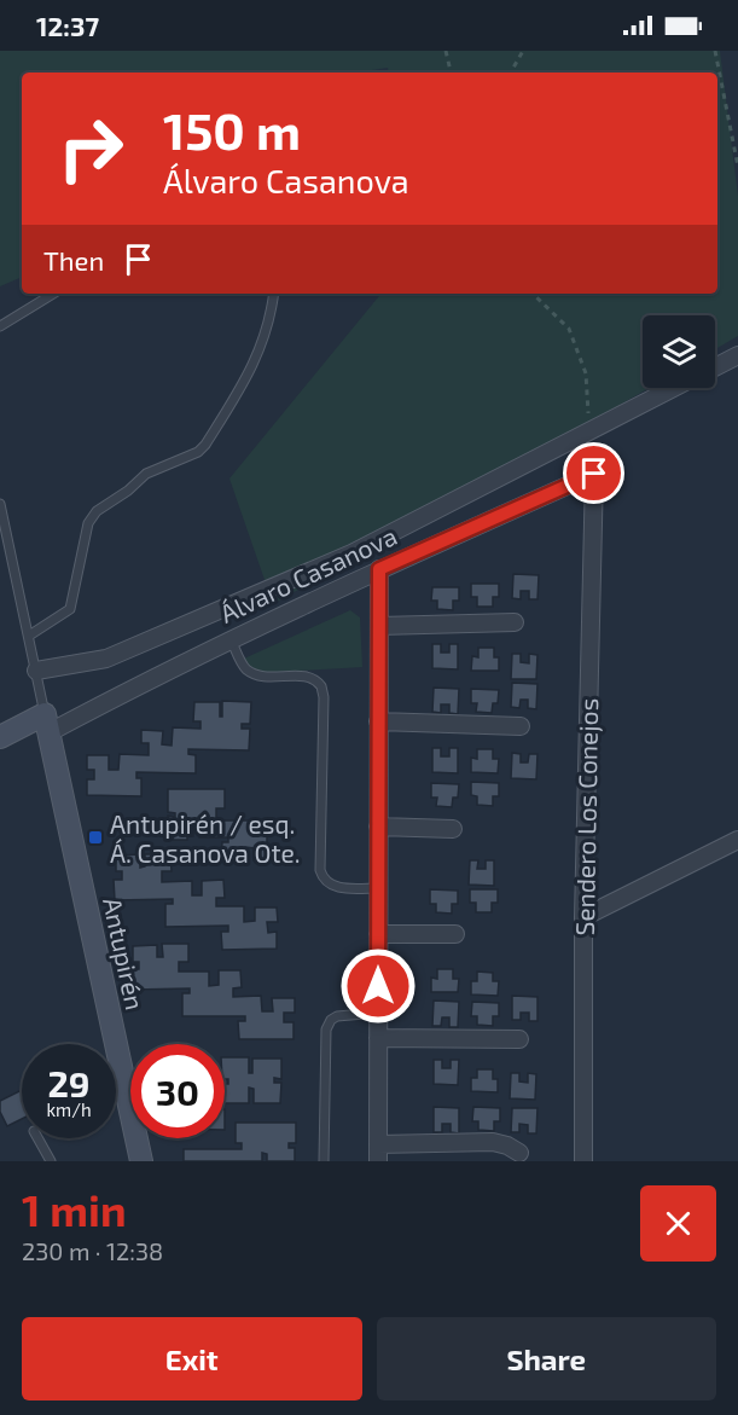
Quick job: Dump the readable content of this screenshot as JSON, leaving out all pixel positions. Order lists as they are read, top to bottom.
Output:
{
  "streets": {
    "street": ["Álvaro Casanova", "Sendero Los Conejos", "Antupirén"]
  },
  "crossings": [
    ["Álvaro Casanova", "Sendero Los Conejos"],
    ["Álvaro Casanova", "Antupirén"]
  ],
  "places": {
    "transit": ["Antupirén / esq. Á. Casanova Ote."]
  },
  "page": {
    "status": "12:37",
    "turn": ["150 m", "Álvaro Casanova"],
    "then": "Then",
    "speed": "29 km/h",
    "limit": "30",
    "heading": ["1 min", "230 m · 12:38"],
    "buttons": ["Exit", "Share"]
  }
}
